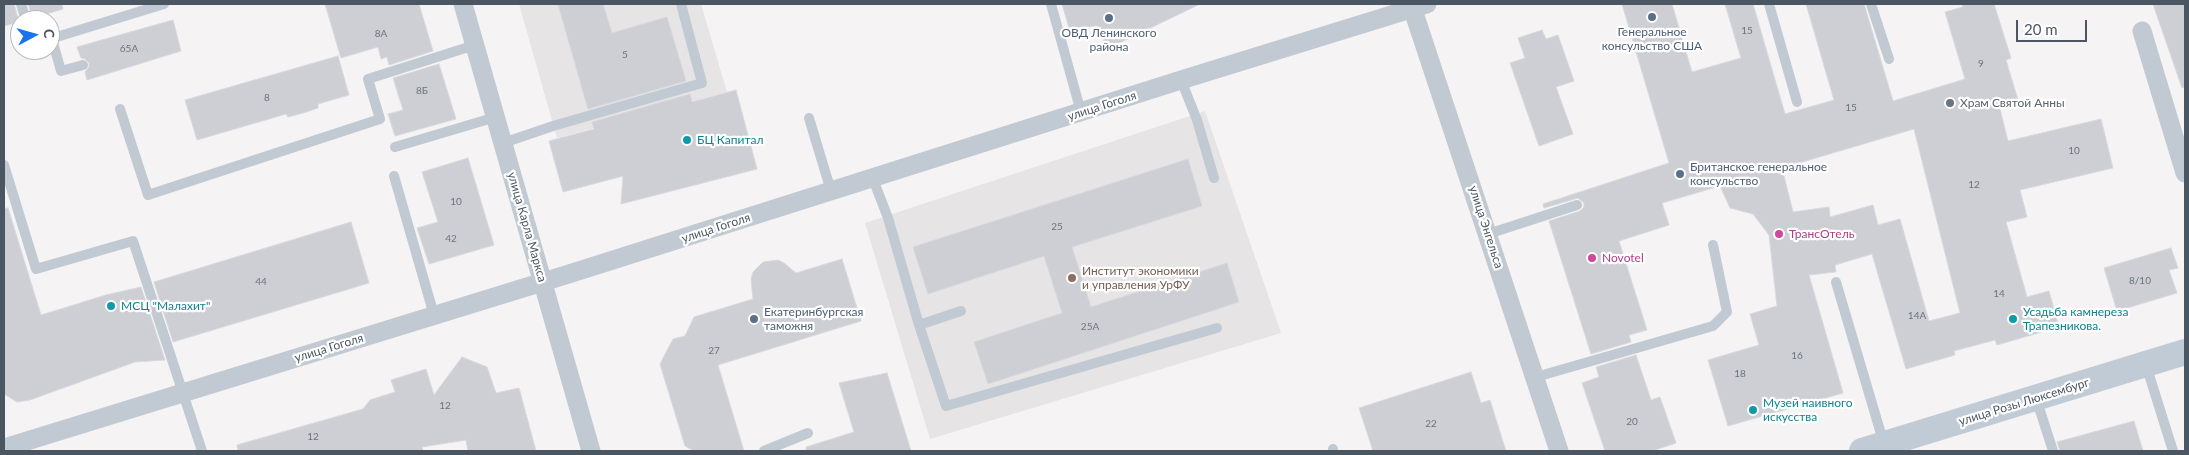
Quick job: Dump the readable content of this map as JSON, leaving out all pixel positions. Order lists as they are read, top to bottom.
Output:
{
  "streets": {
    "main road": ["улица Розы Люксембург"],
    "street": ["улица Гоголя", "улица Карла Маркса", "улица Энгельса"]
  },
  "crossings": [
    ["улица Гоголя", "улица Карла Маркса"],
    ["улица Гоголя", "улица Энгельса"]
  ],
  "places": [
    "Генеральное консульство США",
    "ОВД Ленинского района",
    "Храм Святой Анны",
    "БЦ Капитал",
    "Британское генеральное консульство",
    "ТрансОтель",
    "Novotel",
    "Институт экономики и управления УрФУ",
    "МСЦ \"Малахит\"",
    "Екатеринбургская таможня",
    "Усадьба камнереза Трапезникова.",
    "Музей наивного искусства"
  ],
  "house_numbers": [
    "15",
    "8А",
    "65А",
    "5",
    "9",
    "8Б",
    "8",
    "15",
    "10",
    "12",
    "10",
    "25",
    "42",
    "8/10",
    "44",
    "14",
    "14А",
    "25А",
    "27",
    "16",
    "18",
    "12",
    "20",
    "22",
    "12"
  ],
  "scale_bar": "20 m",
  "north": "right"
}
